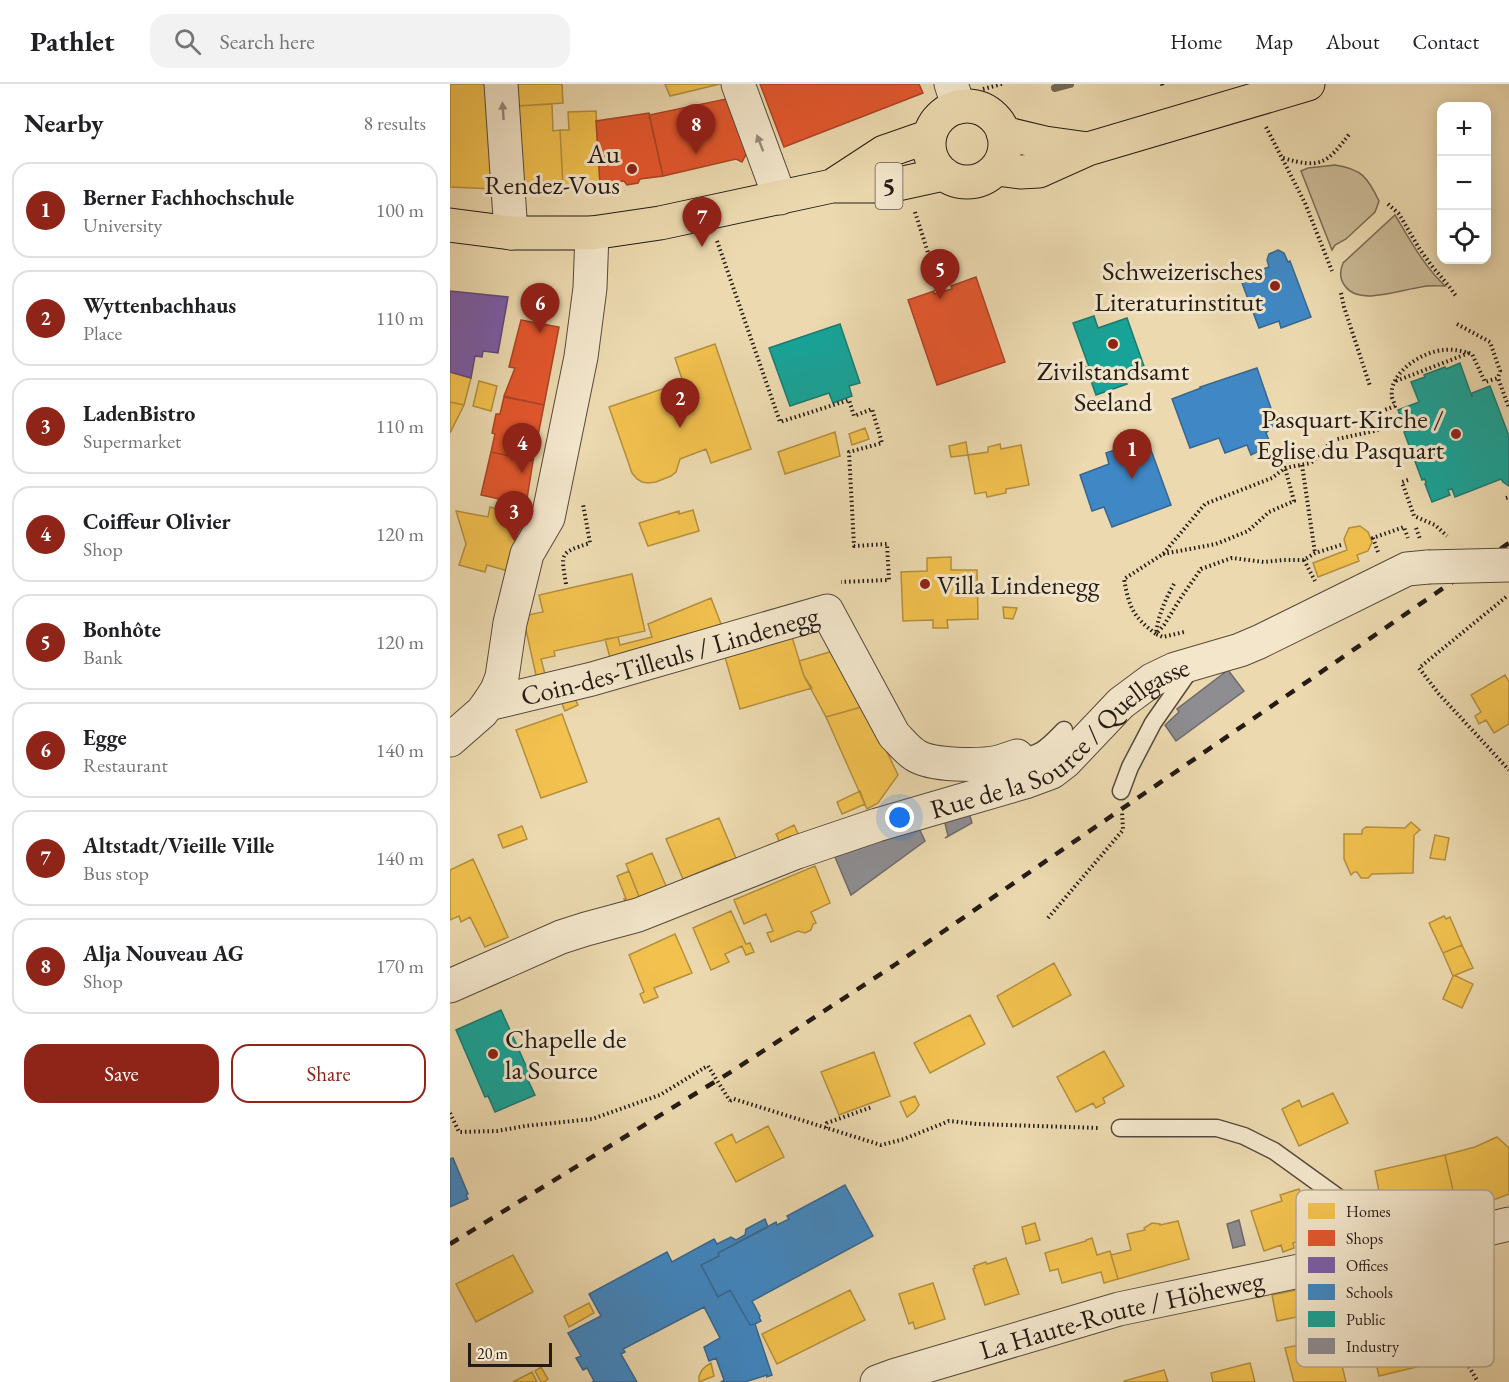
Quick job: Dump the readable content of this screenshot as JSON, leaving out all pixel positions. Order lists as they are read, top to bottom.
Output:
{
  "streets": {
    "main road": ["5"],
    "street": ["Coin-des-Tilleuls / Lindenegg", "Rue de la Source / Quellgasse", "La Haute-Route / Höheweg"]
  },
  "places": [
    "Au Rendez-Vous",
    "Schweizerisches Literaturinstitut",
    "Zivilstandsamt Seeland",
    "Pasquart-Kirche / Eglise du Pasquart",
    "Villa Lindenegg",
    "Chapelle de la Source"
  ],
  "legend": [
    "Homes",
    "Shops",
    "Offices",
    "Schools",
    "Public",
    "Industry"
  ],
  "scale_bar": "20 m",
  "page": {
    "header": "Pathlet",
    "search": "Search here",
    "nav": [
      "Home",
      "Map",
      "About",
      "Contact"
    ],
    "heading": ["Nearby", "8 results"],
    "map_buttons": ["+", "−"],
    "pins": [
      "8",
      "7",
      "5",
      "6",
      "2",
      "4",
      "1",
      "3"
    ],
    "list": [
      {
        "mark": "1",
        "name": "Berner Fachhochschule",
        "note": "University",
        "value": "100 m"
      },
      {
        "mark": "2",
        "name": "Wyttenbachhaus",
        "note": "Place",
        "value": "110 m"
      },
      {
        "mark": "3",
        "name": "LadenBistro",
        "note": "Supermarket",
        "value": "110 m"
      },
      {
        "mark": "4",
        "name": "Coiffeur Olivier",
        "note": "Shop",
        "value": "120 m"
      },
      {
        "mark": "5",
        "name": "Bonhôte",
        "note": "Bank",
        "value": "120 m"
      },
      {
        "mark": "6",
        "name": "Egge",
        "note": "Restaurant",
        "value": "140 m"
      },
      {
        "mark": "7",
        "name": "Altstadt/Vieille Ville",
        "note": "Bus stop",
        "value": "140 m"
      },
      {
        "mark": "8",
        "name": "Alja Nouveau AG",
        "note": "Shop",
        "value": "170 m"
      }
    ],
    "buttons": ["Save", "Share"],
    "scale": "20 m"
  }
}
